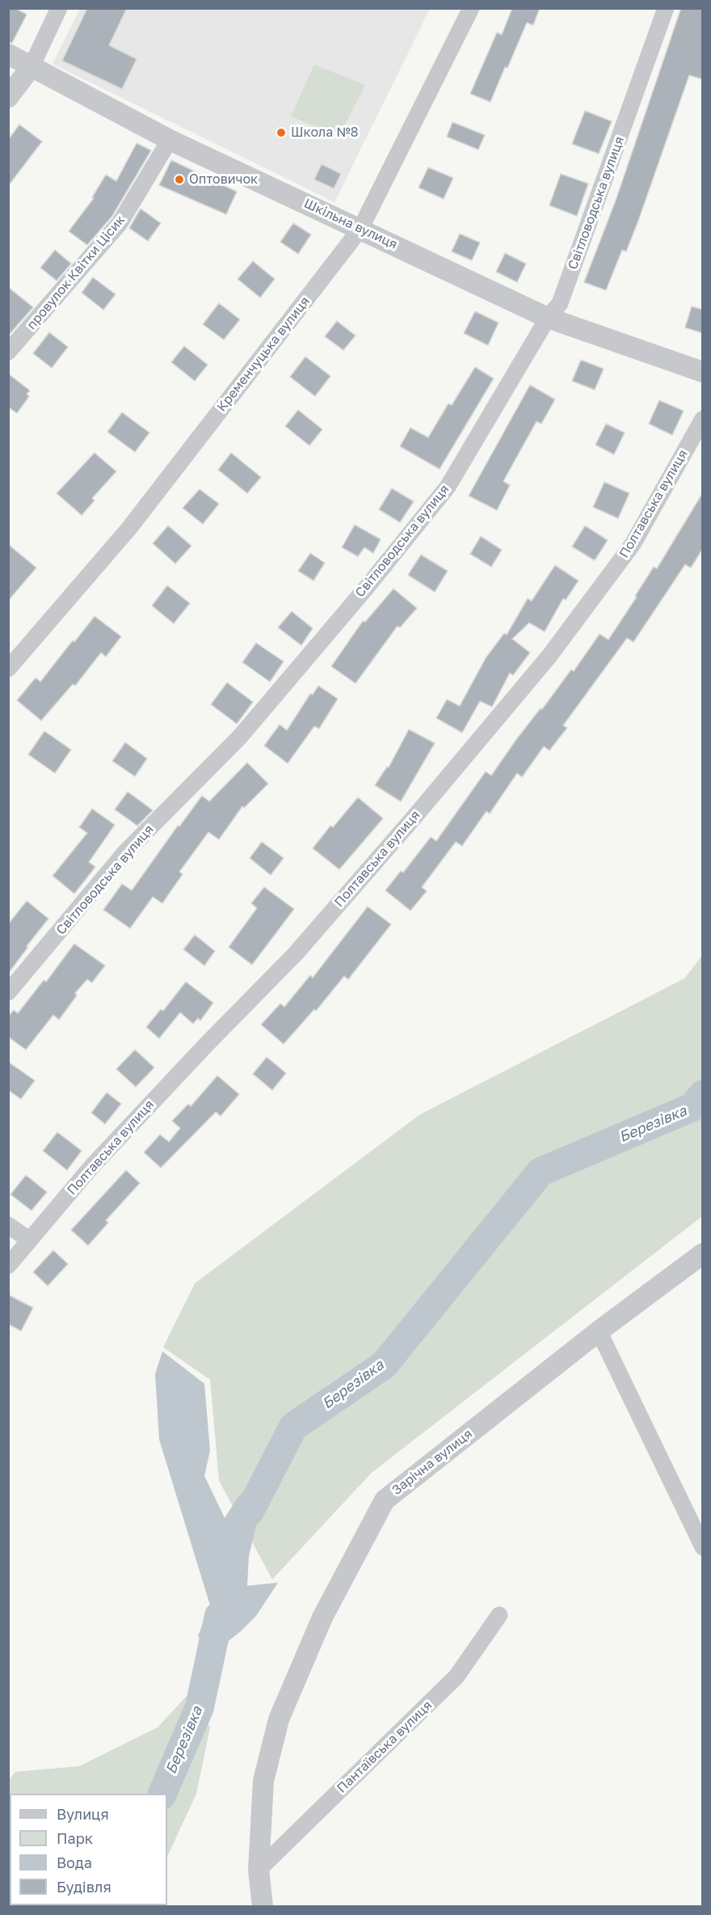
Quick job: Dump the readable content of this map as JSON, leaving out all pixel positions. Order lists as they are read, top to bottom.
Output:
{
  "streets": {
    "street": [
      "Світловодська вулиця",
      "Шкільна вулиця",
      "провулок Квітки Цісик",
      "Кременчуцька вулиця",
      "Полтавська вулиця",
      "Зарічна вулиця",
      "Пантаївська вулиця"
    ]
  },
  "crossings": [
    ["Світловодська вулиця", "Шкільна вулиця"],
    ["Шкільна вулиця", "провулок Квітки Цісик"],
    ["Шкільна вулиця", "Кременчуцька вулиця"],
    ["Зарічна вулиця", "Пантаївська вулиця"]
  ],
  "water": ["Березівка"],
  "places": ["Школа №8", "Оптовичок"],
  "legend": [
    "Вулиця",
    "Парк",
    "Вода",
    "Будівля"
  ]
}
